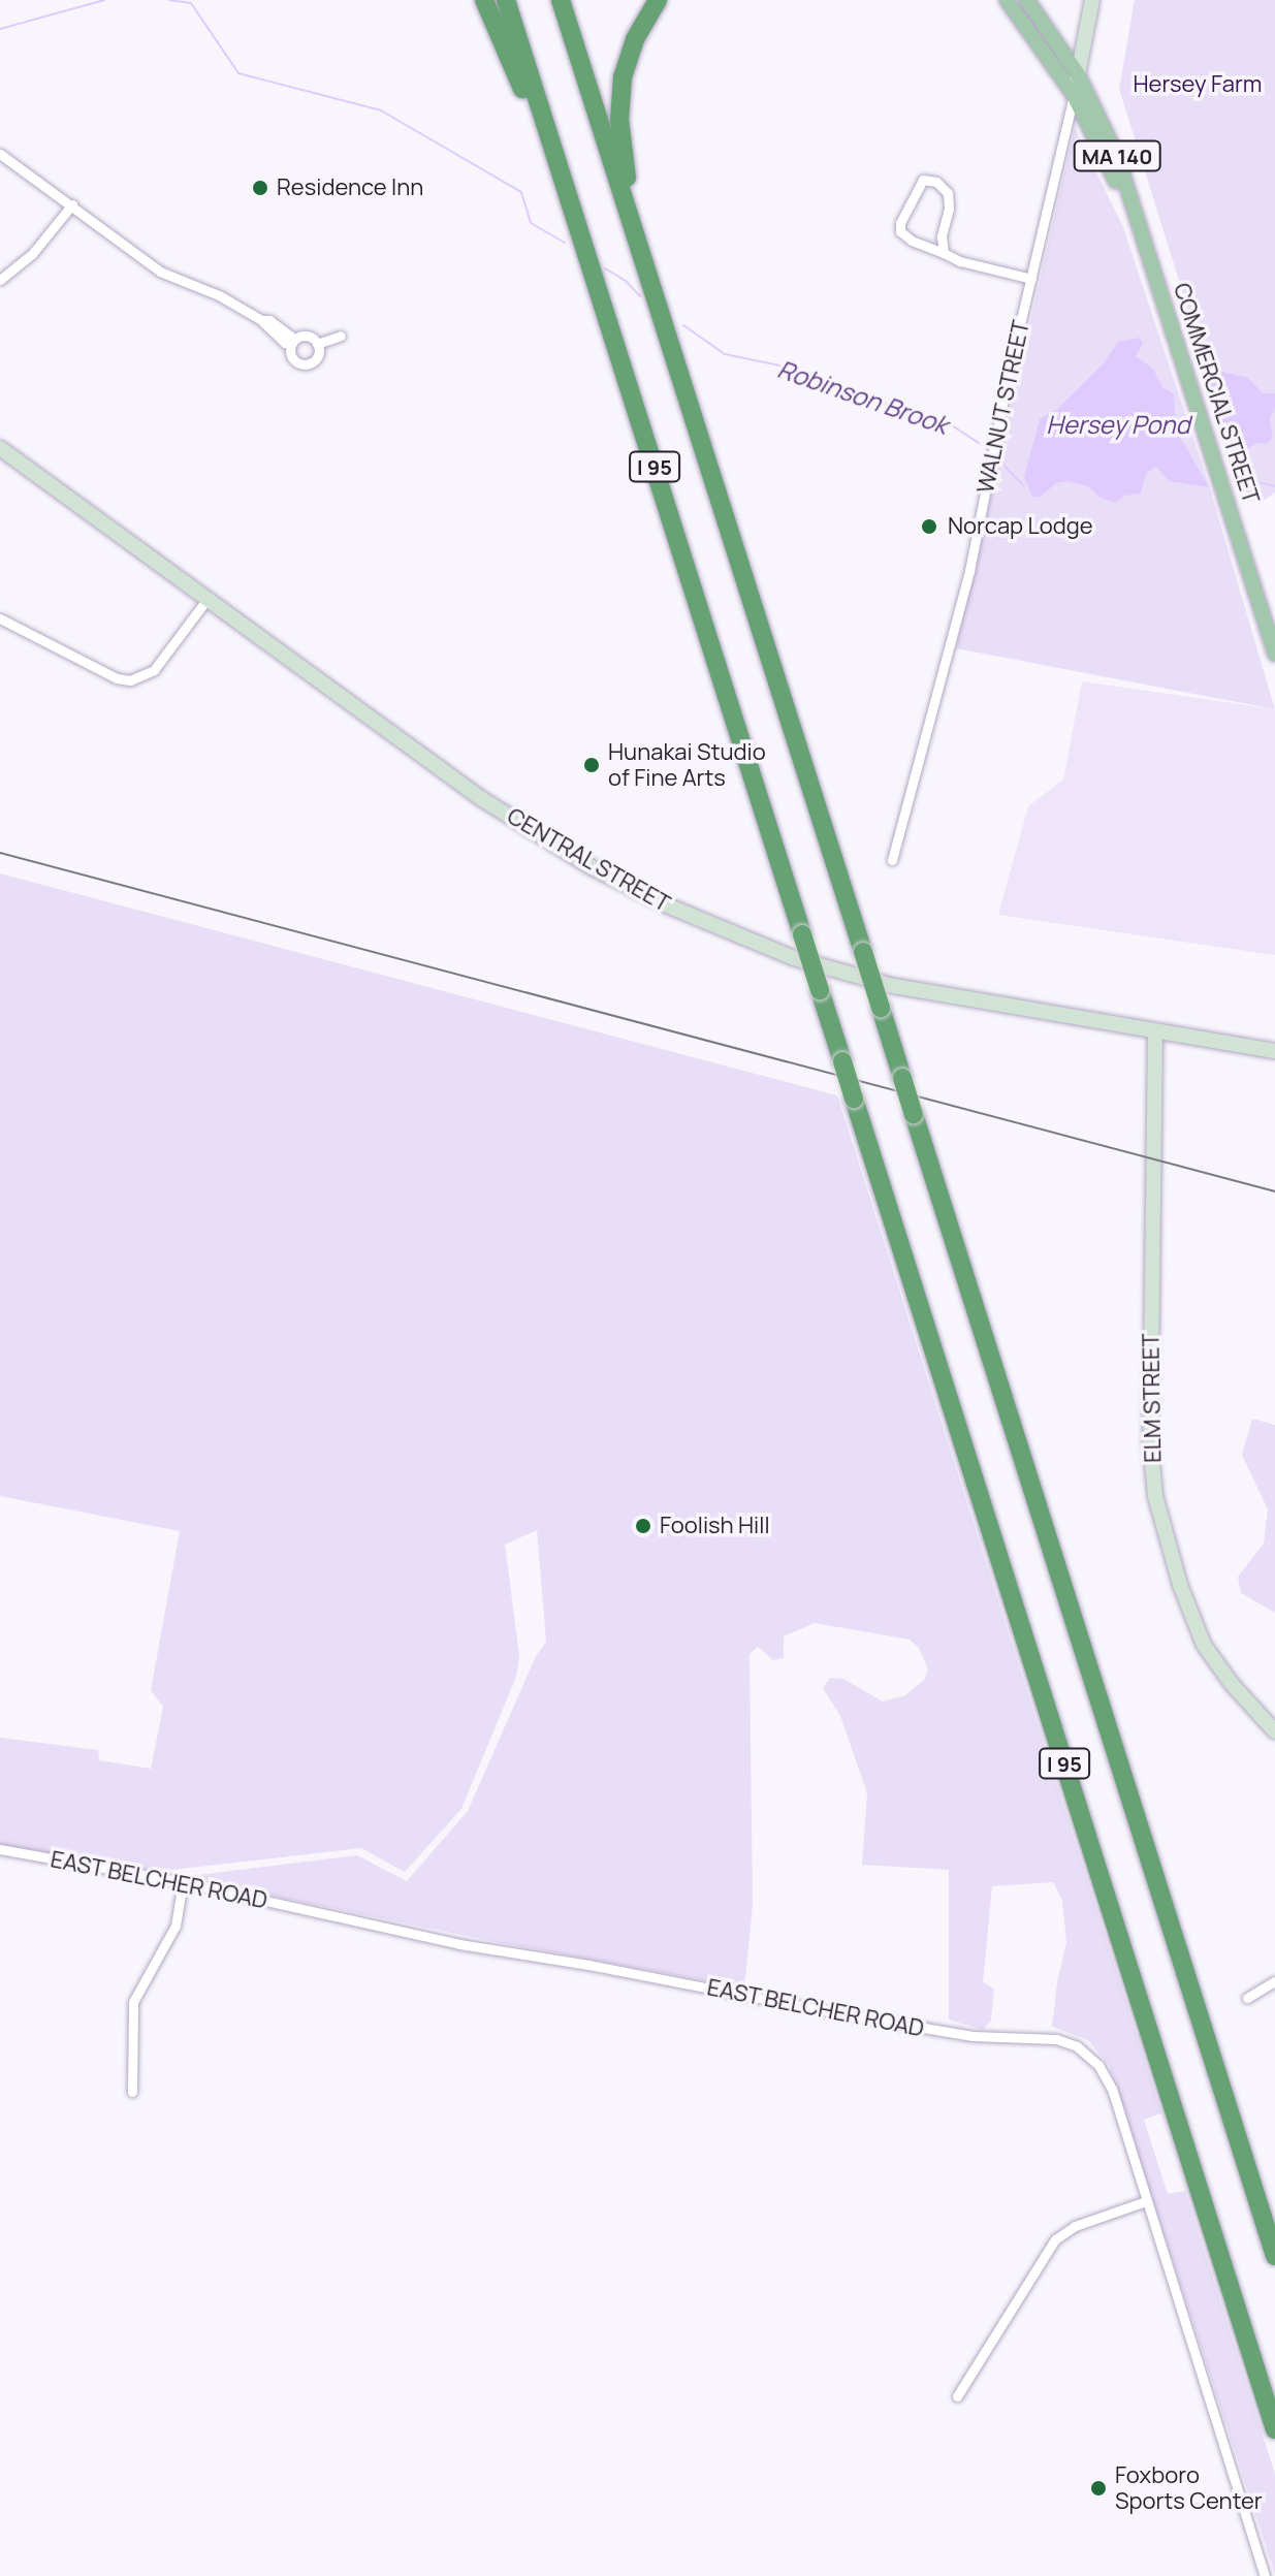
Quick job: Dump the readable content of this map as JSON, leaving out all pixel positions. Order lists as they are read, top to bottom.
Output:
{
  "streets": {
    "highway": ["I 95"],
    "main road": [
      "MA 140",
      "COMMERCIAL STREET",
      "WALNUT STREET",
      "CENTRAL STREET",
      "ELM STREET"
    ],
    "street": ["EAST BELCHER ROAD"]
  },
  "crossings": [
    ["COMMERCIAL STREET", "WALNUT STREET"],
    ["CENTRAL STREET", "ELM STREET"]
  ],
  "water": ["Robinson Brook", "Hersey Pond"],
  "parks": ["Hersey Farm"],
  "places": [
    "Residence Inn",
    "Norcap Lodge",
    "Hunakai Studio of Fine Arts",
    "Foolish Hill",
    "Foxboro Sports Center"
  ]
}
